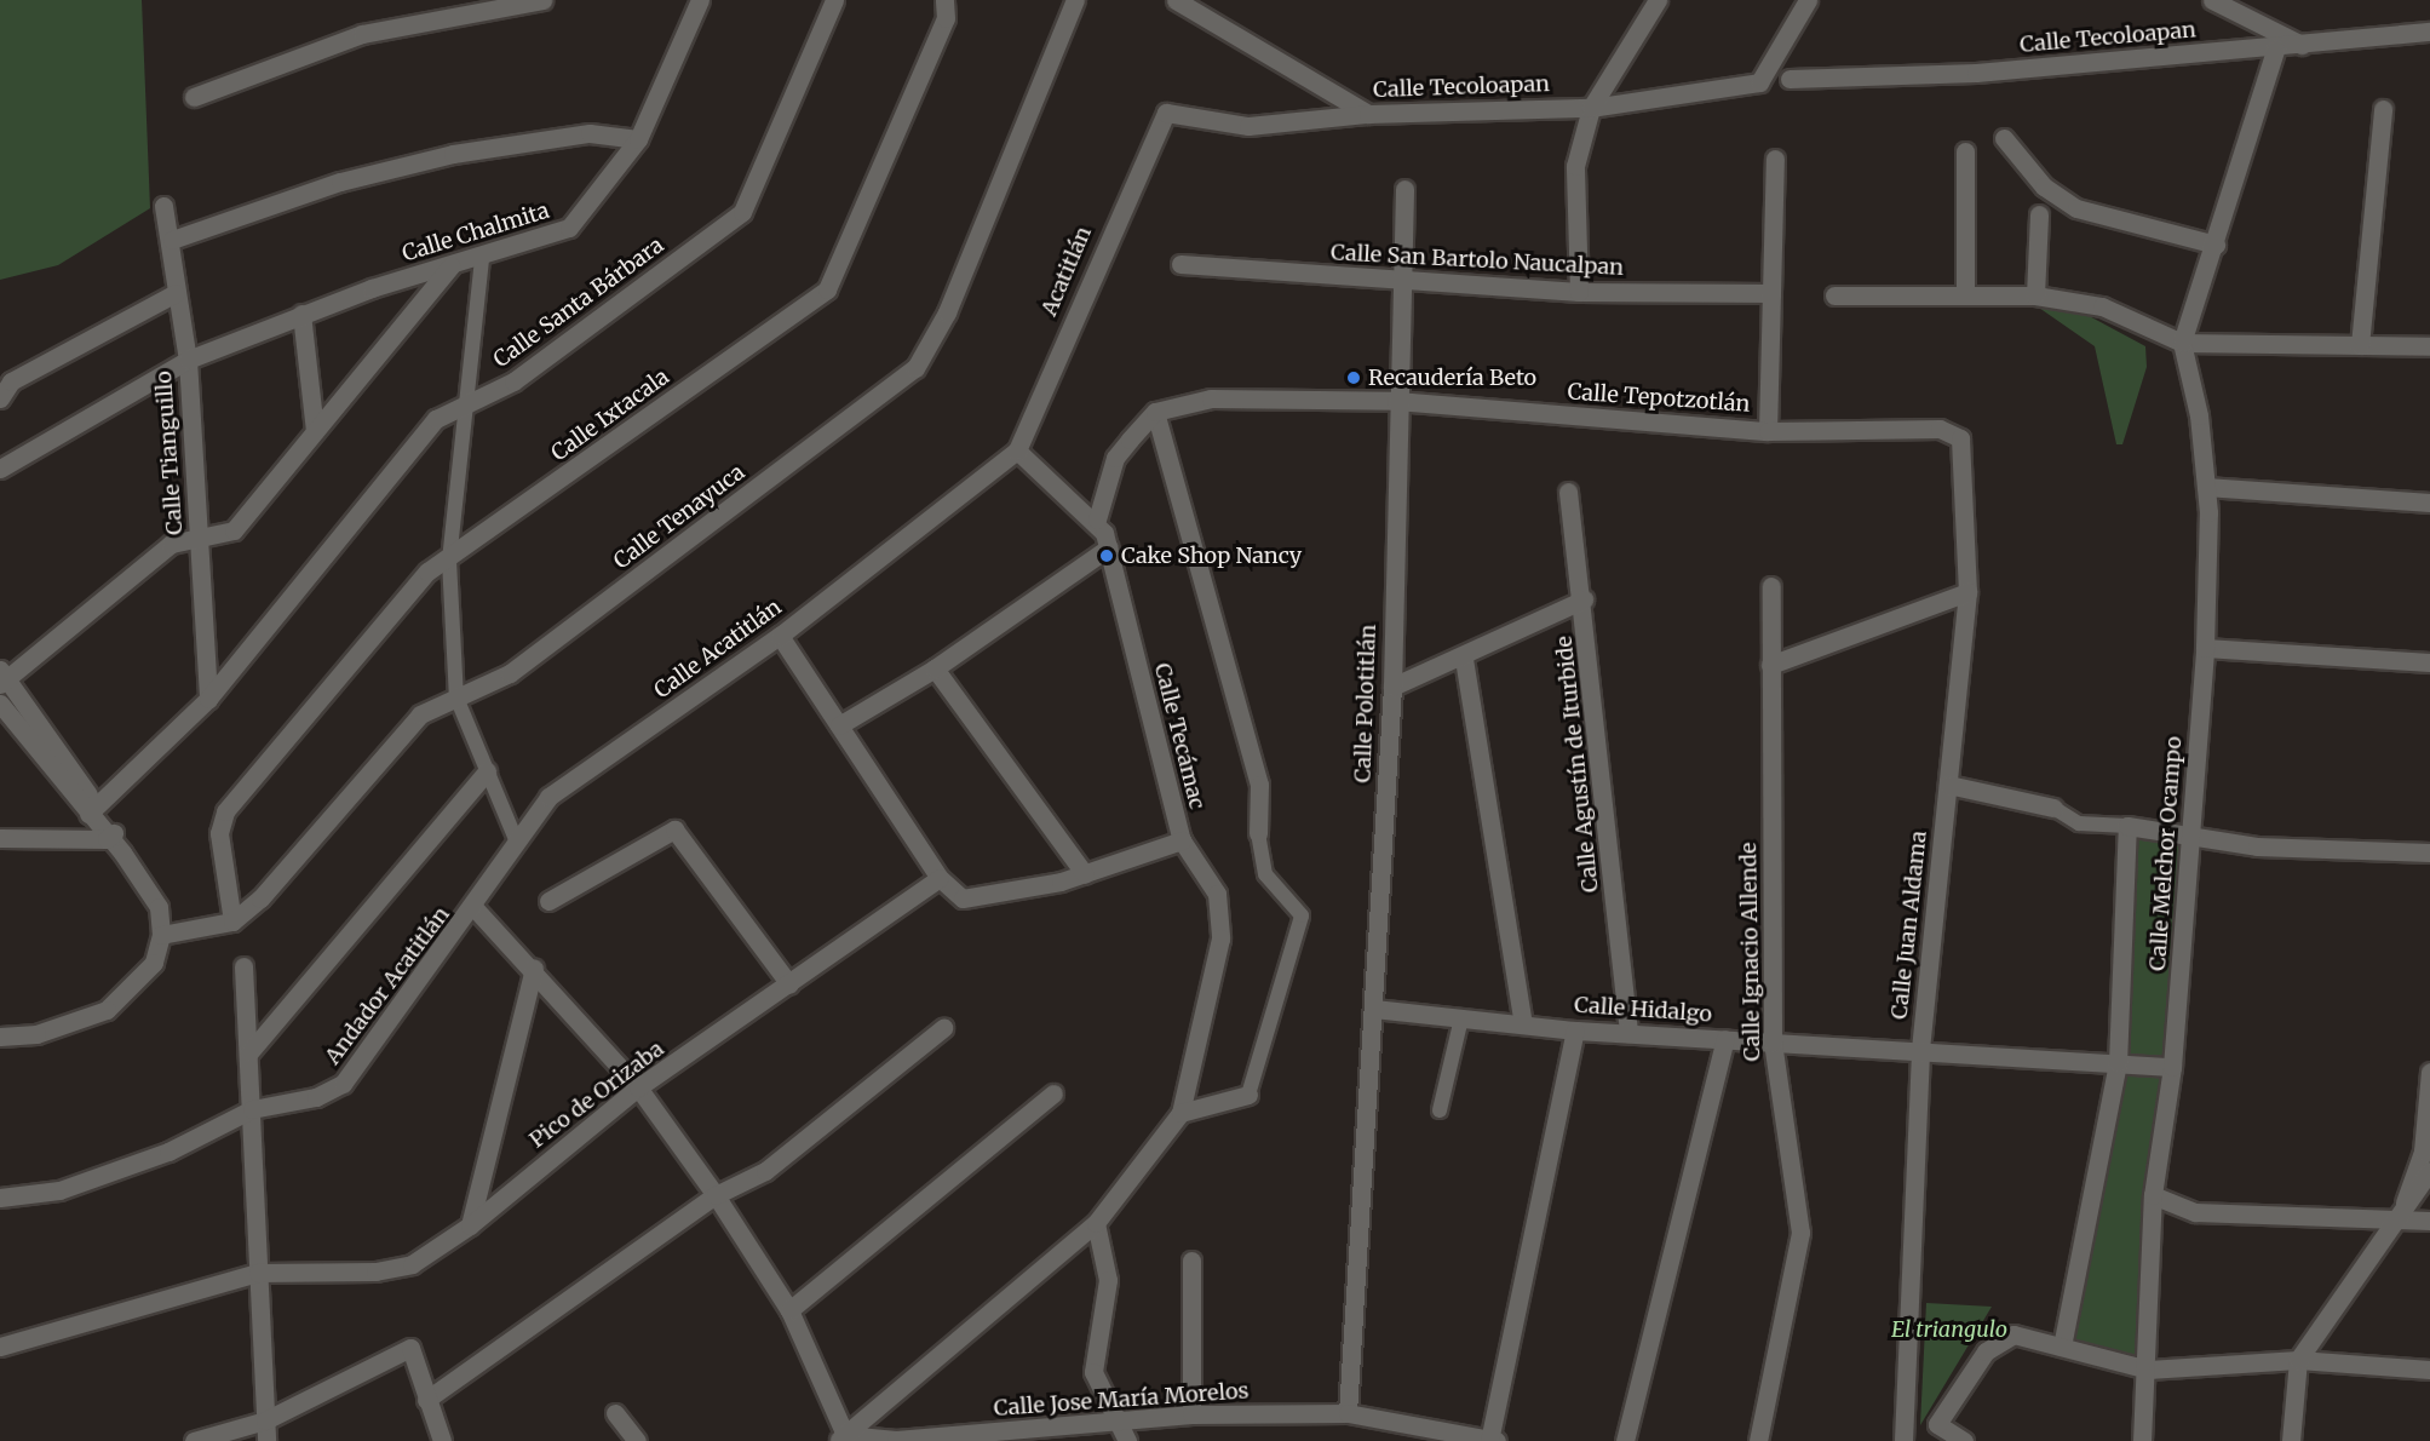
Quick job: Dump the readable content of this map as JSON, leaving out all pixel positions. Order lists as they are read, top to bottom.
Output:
{
  "streets": {
    "street": [
      "Calle Tecoloapan",
      "Calle Chalmita",
      "Calle San Bartolo Naucalpan",
      "Acatitlán",
      "Calle Santa Bárbara",
      "Calle Tepotzotlán",
      "Calle Ixtacala",
      "Calle Tianguillo",
      "Calle Tenayuca",
      "Calle Acatitlán",
      "Calle Polotitlán",
      "Calle Tecámac",
      "Calle Agustín de Iturbide",
      "Calle Melchor Ocampo",
      "Calle Juan Aldama",
      "Calle Ignacio Allende",
      "Andador Acatitlán",
      "Calle Hidalgo",
      "Pico de Orizaba",
      "Calle Jose María Morelos"
    ]
  },
  "crossings": [
    ["Calle Tecoloapan", "Acatitlán"],
    ["Calle Chalmita", "Calle Tianguillo"],
    ["Calle San Bartolo Naucalpan", "Calle Polotitlán"],
    ["Acatitlán", "Calle Acatitlán"],
    ["Calle Santa Bárbara", "Calle Tianguillo"],
    ["Calle Tepotzotlán", "Calle Polotitlán"],
    ["Calle Tepotzotlán", "Calle Juan Aldama"],
    ["Calle Ixtacala", "Calle Tenayuca"],
    ["Calle Acatitlán", "Andador Acatitlán"],
    ["Calle Polotitlán", "Calle Hidalgo"],
    ["Calle Polotitlán", "Calle Jose María Morelos"],
    ["Calle Tecámac", "Pico de Orizaba"],
    ["Calle Agustín de Iturbide", "Calle Hidalgo"],
    ["Calle Melchor Ocampo", "Calle Hidalgo"],
    ["Calle Juan Aldama", "Calle Hidalgo"],
    ["Calle Ignacio Allende", "Calle Hidalgo"]
  ],
  "parks": ["El triangulo"],
  "places": ["Recaudería Beto", "Cake Shop Nancy"]
}
